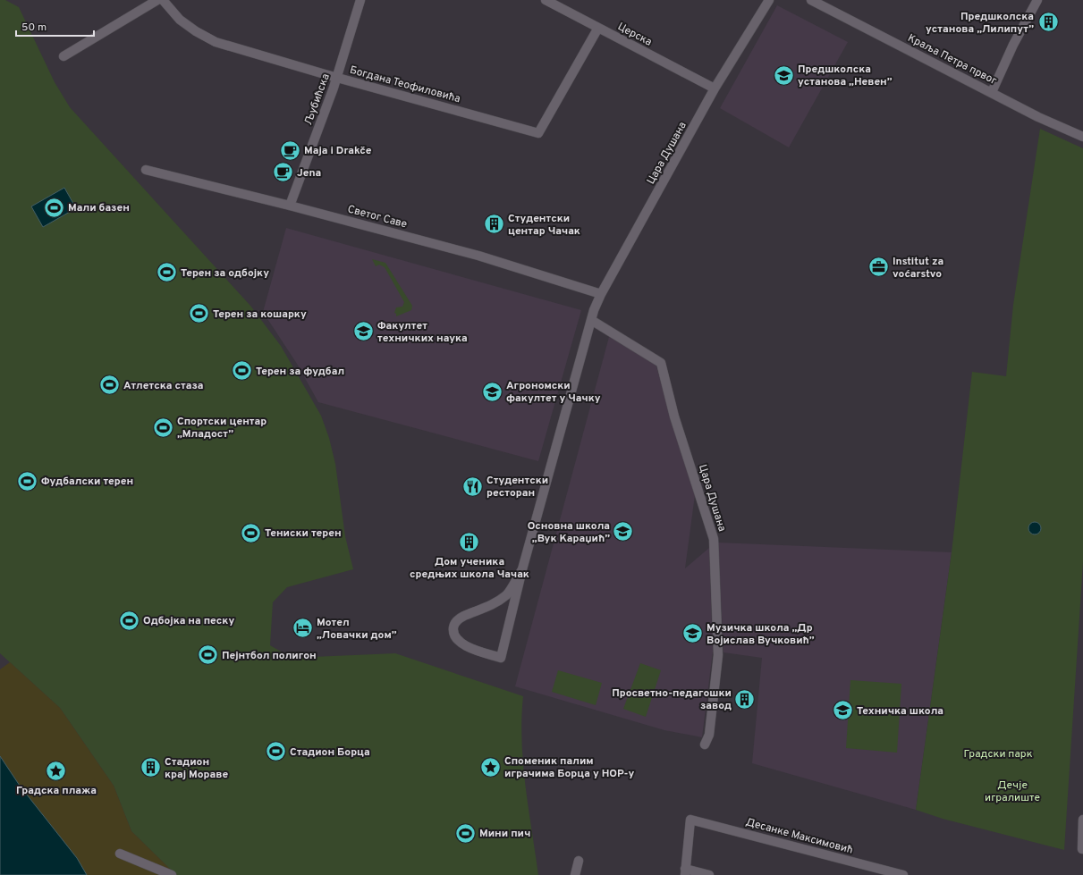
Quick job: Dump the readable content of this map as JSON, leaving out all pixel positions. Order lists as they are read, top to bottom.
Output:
{
  "streets": {
    "street": [
      "Церска",
      "Краља Петра првог",
      "Богдана Теофиловића",
      "Љубићска",
      "Цара Душана",
      "Светог Саве",
      "Десанке Максимовић"
    ]
  },
  "crossings": [
    ["Церска", "Богдана Теофиловића"],
    ["Церска", "Цара Душана"],
    ["Богдана Теофиловића", "Љубићска"],
    ["Љубићска", "Светог Саве"],
    ["Цара Душана", "Светог Саве"]
  ],
  "parks": ["Градски парк", "Дечје игралиште"],
  "places": {
    "building": [
      "Предшколска установа „Лилипут”",
      "Студентски центар Чачак",
      "Дом ученика средњих школа Чачак",
      "Просветно-педагошки завод",
      "Стадион крај Мораве"
    ],
    "school or university": [
      "Предшколска установа „Невен”",
      "Факултет техничких наука",
      "Агрономски факултет у Чачку",
      "Основна школа „Вук Караџић”",
      "Музичка школа „Др Војислав Вучковић”",
      "Техничка школа"
    ],
    "cafe": ["Maja i Drakče", "Jena"],
    "sports": [
      "Мали базен",
      "Терен за одбојку",
      "Терен за кошарку",
      "Терен за фудбал",
      "Атлетска стаза",
      "Спортски центар „Младост”",
      "Фудбалски терен",
      "Тениски терен",
      "Одбојка на песку",
      "Пејнтбол полигон",
      "Стадион Борца",
      "Мини пич"
    ],
    "office": ["Institut za voćarstvo"],
    "restaurant": ["Студентски ресторан"],
    "hotel": ["Мотел „Ловачки дом”"],
    "place": ["Споменик палим играчима Борца у НОР-у", "Градска плажа"]
  },
  "scale_bar": "50 m"
}
